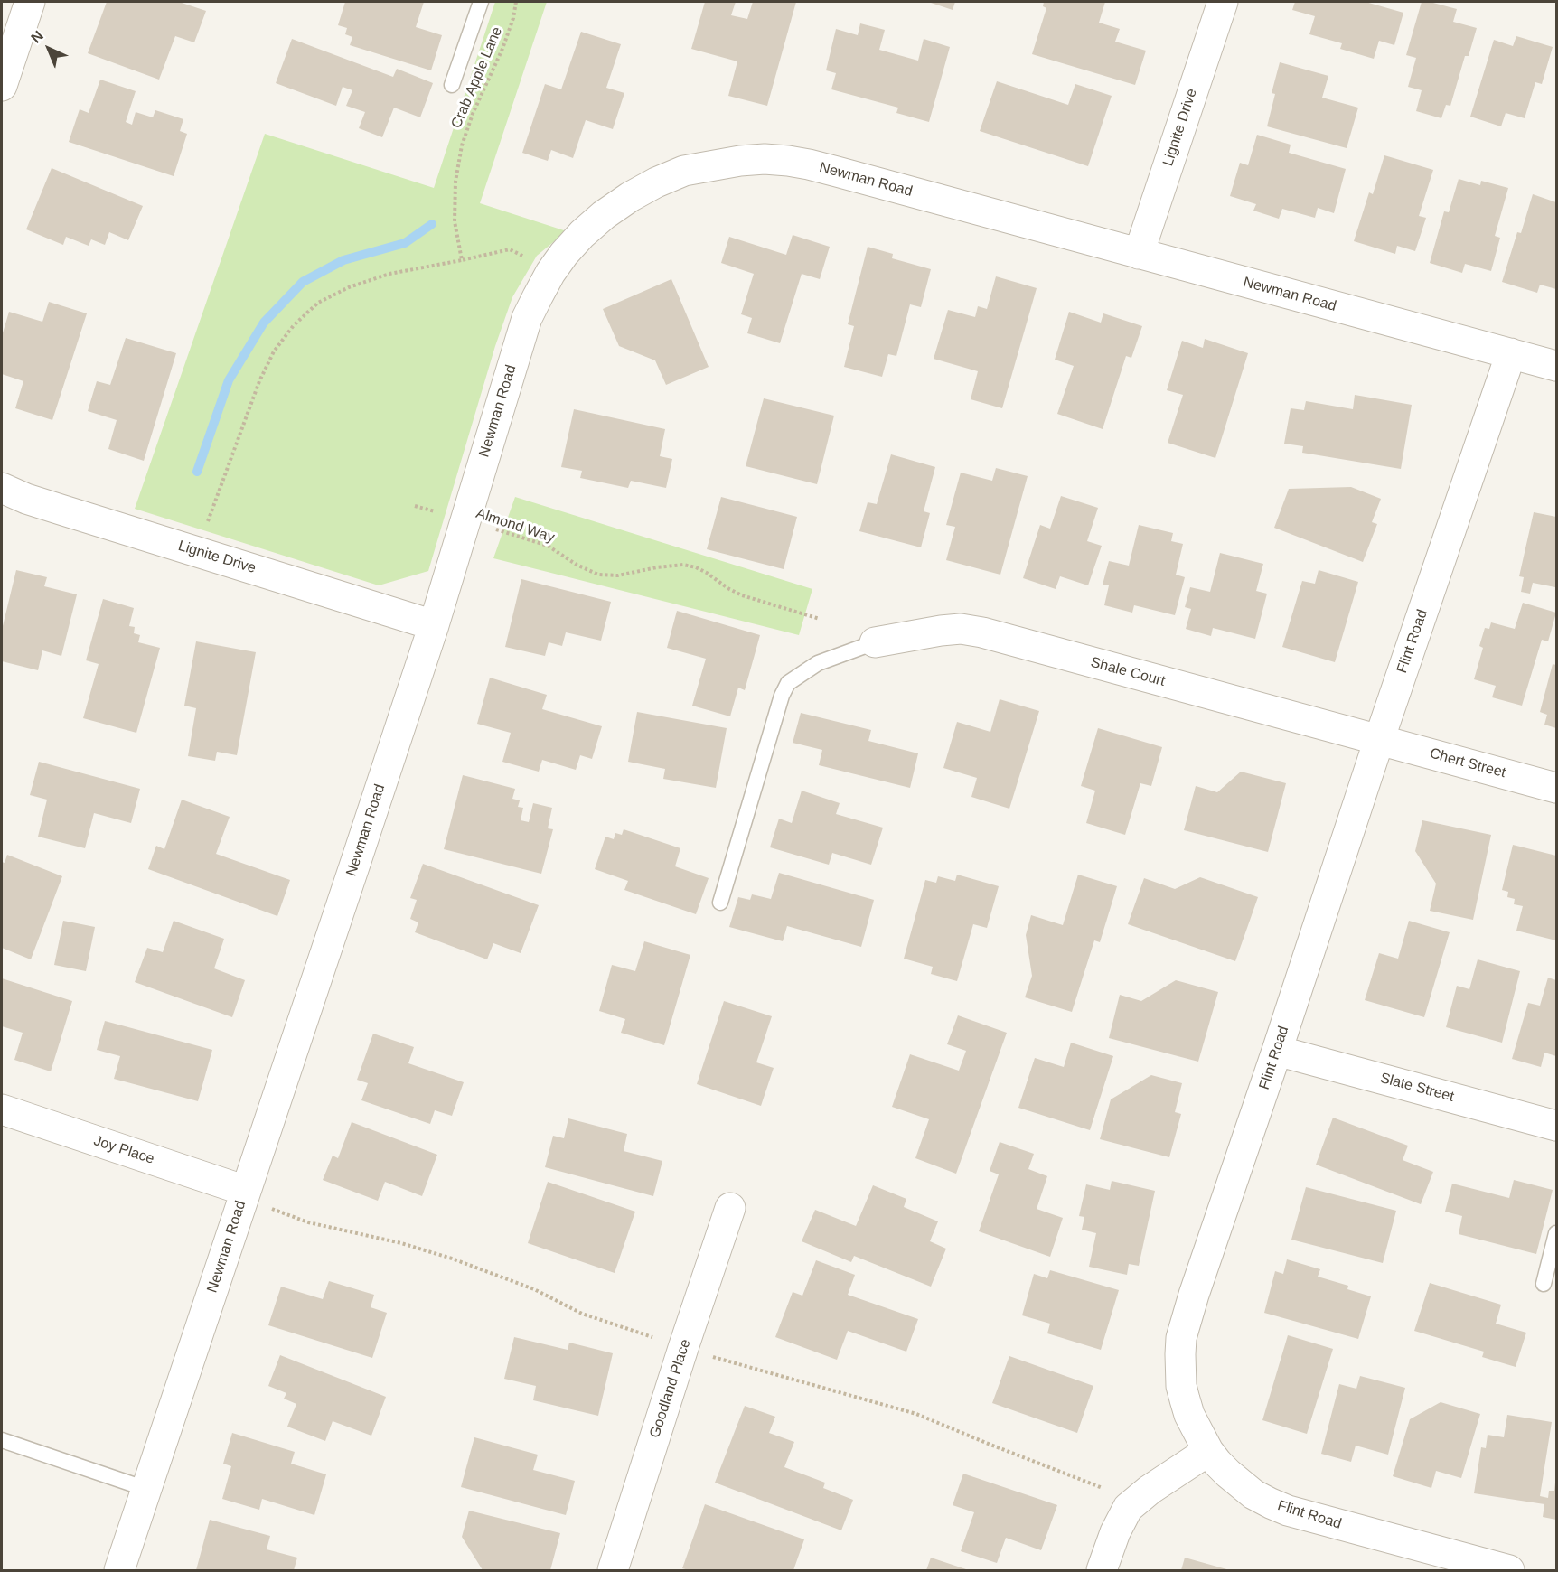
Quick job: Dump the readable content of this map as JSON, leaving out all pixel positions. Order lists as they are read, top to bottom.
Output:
{
  "streets": {
    "street": [
      "Lignite Drive",
      "Newman Road",
      "Flint Road",
      "Shale Court",
      "Chert Street",
      "Slate Street",
      "Joy Place",
      "Goodland Place"
    ],
    "path": ["Crab Apple Lane", "Almond Way"]
  },
  "crossings": [
    ["Lignite Drive", "Newman Road"],
    ["Newman Road", "Almond Way"],
    ["Newman Road", "Flint Road"],
    ["Newman Road", "Joy Place"],
    ["Flint Road", "Shale Court"],
    ["Flint Road", "Chert Street"],
    ["Flint Road", "Slate Street"],
    ["Shale Court", "Chert Street"]
  ],
  "north": "top left"
}
